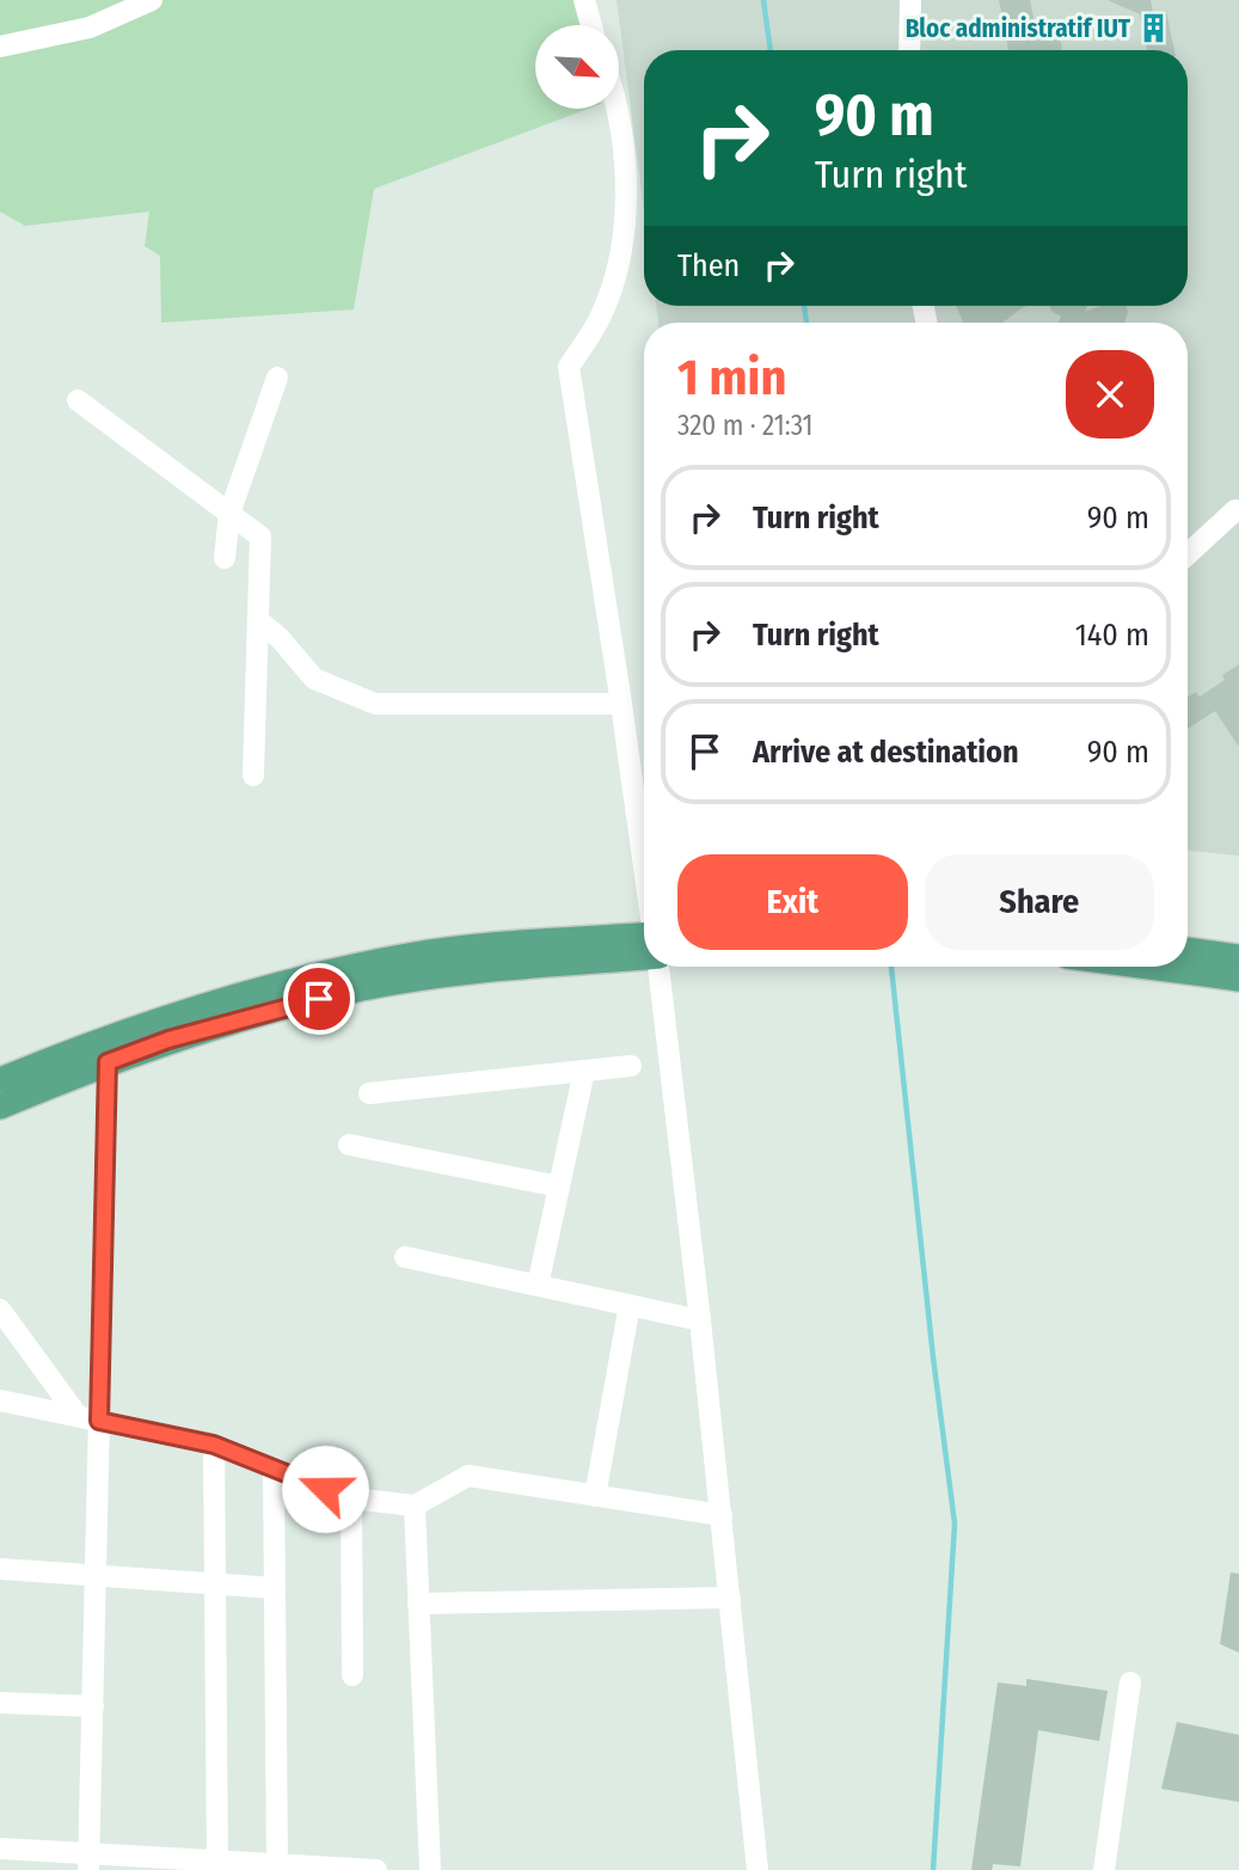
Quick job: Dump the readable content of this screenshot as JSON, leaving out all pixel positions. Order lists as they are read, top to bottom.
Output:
{
  "places": {
    "building": ["Bloc administratif IUT"]
  },
  "north": "bottom right",
  "page": {
    "turn": ["90 m", "Turn right"],
    "then": "Then",
    "heading": ["1 min", "320 m · 21:31"],
    "list": [
      {
        "name": "Turn right",
        "value": "90 m"
      },
      {
        "name": "Turn right",
        "value": "140 m"
      },
      {
        "name": "Arrive at destination",
        "value": "90 m"
      }
    ],
    "buttons": ["Exit", "Share"]
  }
}
